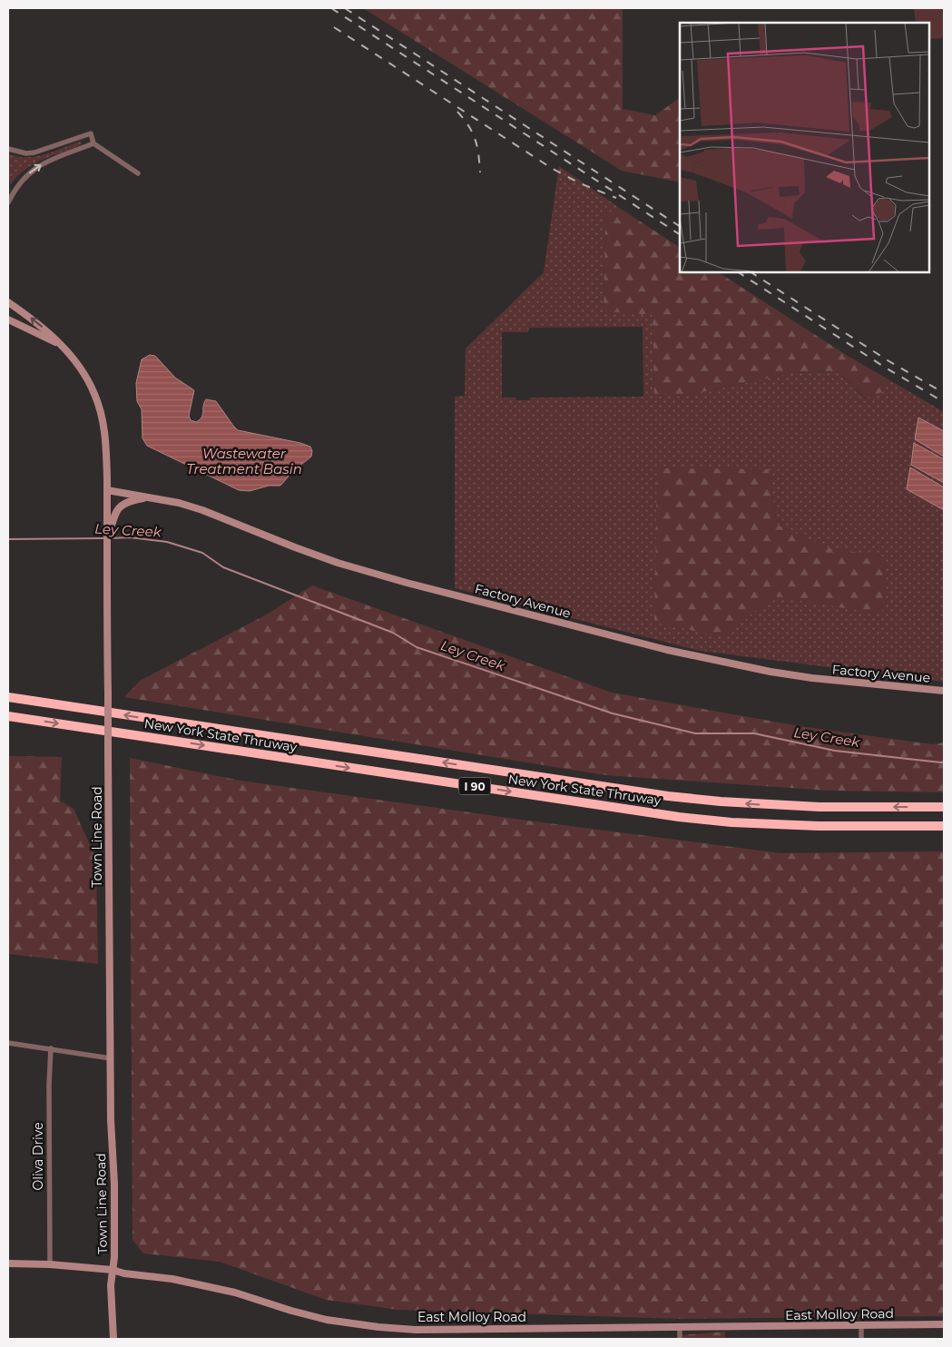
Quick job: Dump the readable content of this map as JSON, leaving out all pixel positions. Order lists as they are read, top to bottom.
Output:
{
  "streets": {
    "highway": ["New York State Thruway", "I 90"],
    "street": [
      "Factory Avenue",
      "Town Line Road",
      "Oliva Drive",
      "East Molloy Road"
    ]
  },
  "crossings": [
    ["Town Line Road", "East Molloy Road"],
    ["Oliva Drive", "East Molloy Road"]
  ],
  "water": ["Wastewater Treatment Basin", "Ley Creek"]
}
